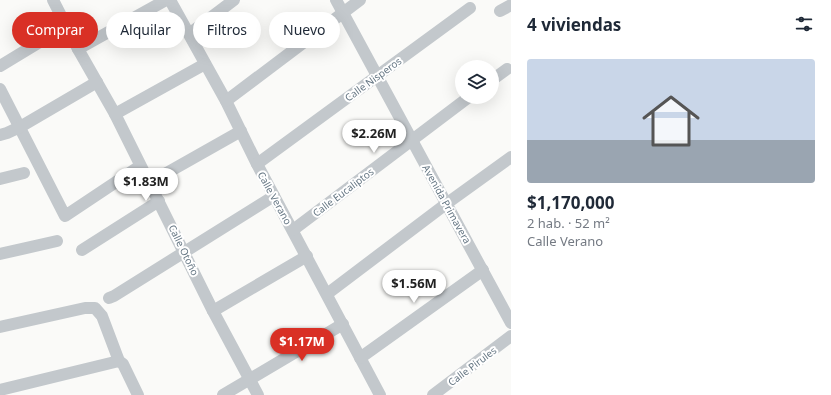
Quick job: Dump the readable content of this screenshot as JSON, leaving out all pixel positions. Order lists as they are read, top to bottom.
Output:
{
  "streets": {
    "street": [
      "Calle Nisperos",
      "Calle Eucaliptos",
      "Calle Verano",
      "Avenida Primavera",
      "Calle Otoño",
      "Calle Pirules"
    ]
  },
  "crossings": [
    ["Calle Nisperos", "Calle Verano"],
    ["Calle Nisperos", "Avenida Primavera"],
    ["Calle Eucaliptos", "Calle Verano"],
    ["Calle Eucaliptos", "Avenida Primavera"]
  ],
  "page": {
    "heading": "4 viviendas",
    "chip": [
      "Comprar",
      "Alquilar",
      "Filtros",
      "Nuevo"
    ],
    "list": [
      {
        "name": "$1,170,000",
        "note": "2 hab. · 52 m² · Calle Verano"
      }
    ],
    "price": [
      "$2.26M",
      "$1.83M",
      "$1.56M",
      "$1.17M"
    ]
  }
}
